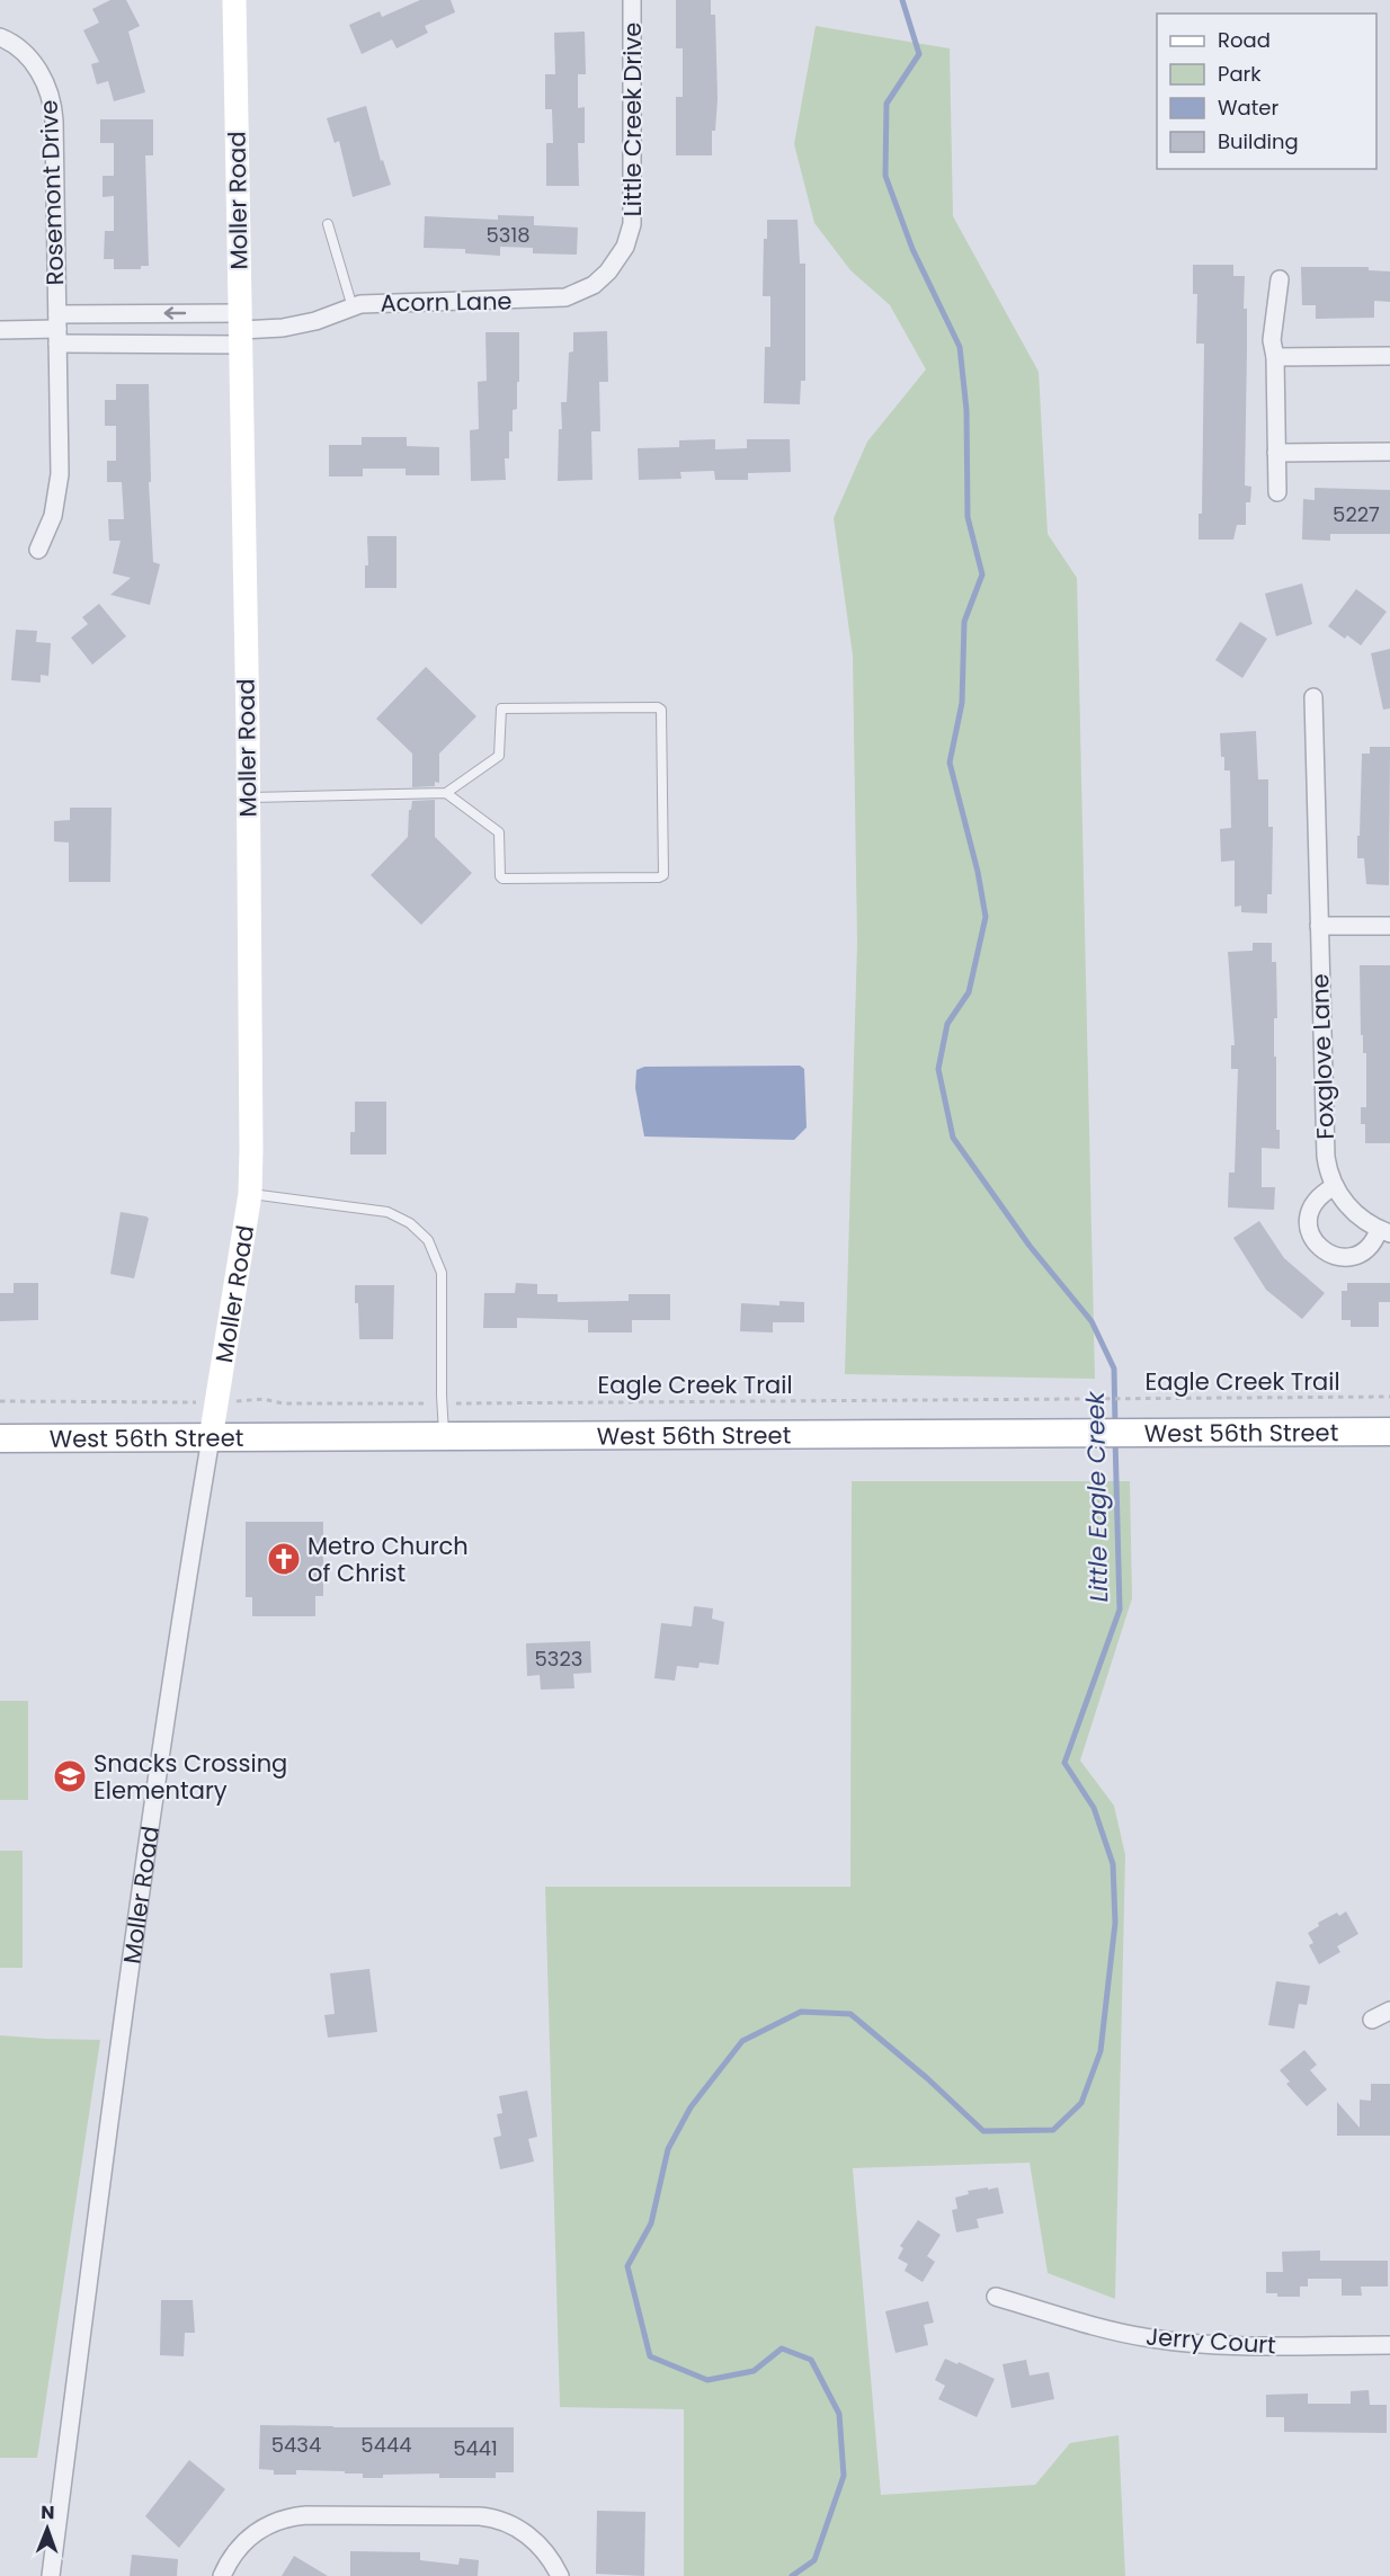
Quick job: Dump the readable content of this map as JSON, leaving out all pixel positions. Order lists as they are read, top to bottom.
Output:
{
  "streets": {
    "main road": ["West 56th Street"],
    "street": [
      "Little Creek Drive",
      "Rosemont Drive",
      "Moller Road",
      "Acorn Lane",
      "Foxglove Lane",
      "Jerry Court"
    ],
    "path": ["Eagle Creek Trail"]
  },
  "crossings": [
    ["Little Creek Drive", "Acorn Lane"],
    ["Moller Road", "Acorn Lane"],
    ["Moller Road", "Eagle Creek Trail"],
    ["Moller Road", "West 56th Street"]
  ],
  "water": ["Little Eagle Creek"],
  "places": {
    "church": ["Metro Church of Christ"],
    "school or university": ["Snacks Crossing Elementary"]
  },
  "house_numbers": [
    "5318",
    "5227",
    "5323",
    "5434",
    "5444",
    "5441"
  ],
  "legend": [
    "Road",
    "Park",
    "Water",
    "Building"
  ],
  "north": "top"
}
